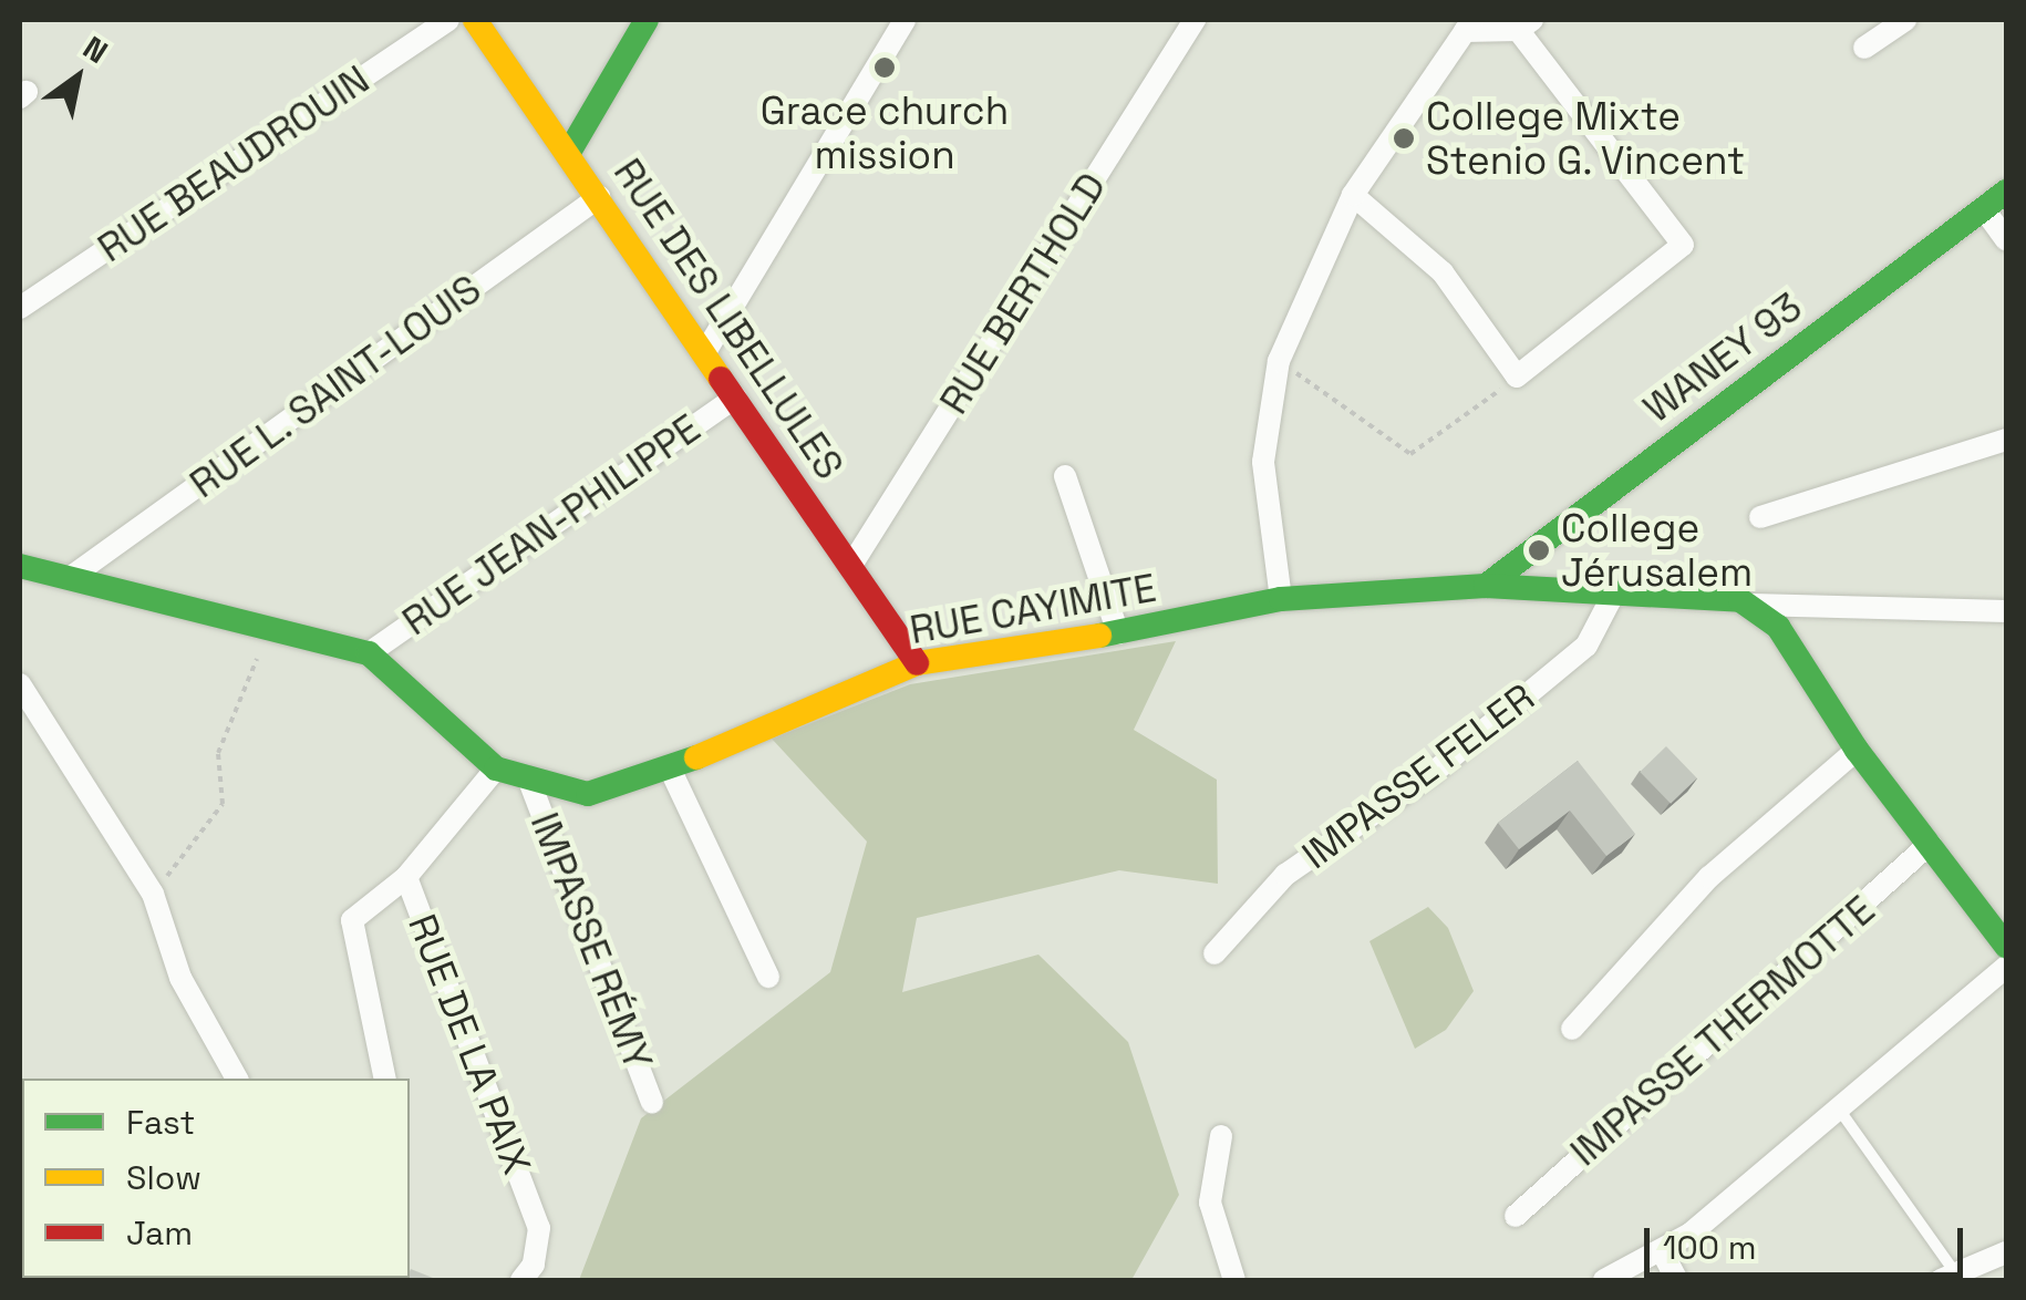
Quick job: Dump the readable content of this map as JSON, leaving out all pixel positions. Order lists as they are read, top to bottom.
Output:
{
  "streets": {
    "street": [
      "RUE BEAUDROUIN",
      "RUE BERTHOLD",
      "RUE DES LIBELLULES",
      "WANEY 93",
      "RUE L. SAINT-LOUIS",
      "RUE JEAN-PHILIPPE",
      "RUE CAYIMITE",
      "IMPASSE FELER",
      "IMPASSE RÉMY",
      "IMPASSE THERMOTTE",
      "RUE DE LA PAIX"
    ]
  },
  "crossings": [
    ["RUE BERTHOLD", "RUE DES LIBELLULES"],
    ["RUE DES LIBELLULES", "RUE L. SAINT-LOUIS"],
    ["RUE DES LIBELLULES", "RUE JEAN-PHILIPPE"],
    ["RUE DES LIBELLULES", "RUE CAYIMITE"],
    ["WANEY 93", "RUE CAYIMITE"],
    ["RUE JEAN-PHILIPPE", "RUE CAYIMITE"],
    ["RUE CAYIMITE", "IMPASSE FELER"],
    ["RUE CAYIMITE", "IMPASSE RÉMY"],
    ["RUE CAYIMITE", "RUE DE LA PAIX"]
  ],
  "places": ["Grace church mission", "College Mixte Stenio G. Vincent", "College Jérusalem"],
  "legend": ["Fast", "Slow", "Jam"],
  "scale_bar": "100 m",
  "north": "top right"
}
